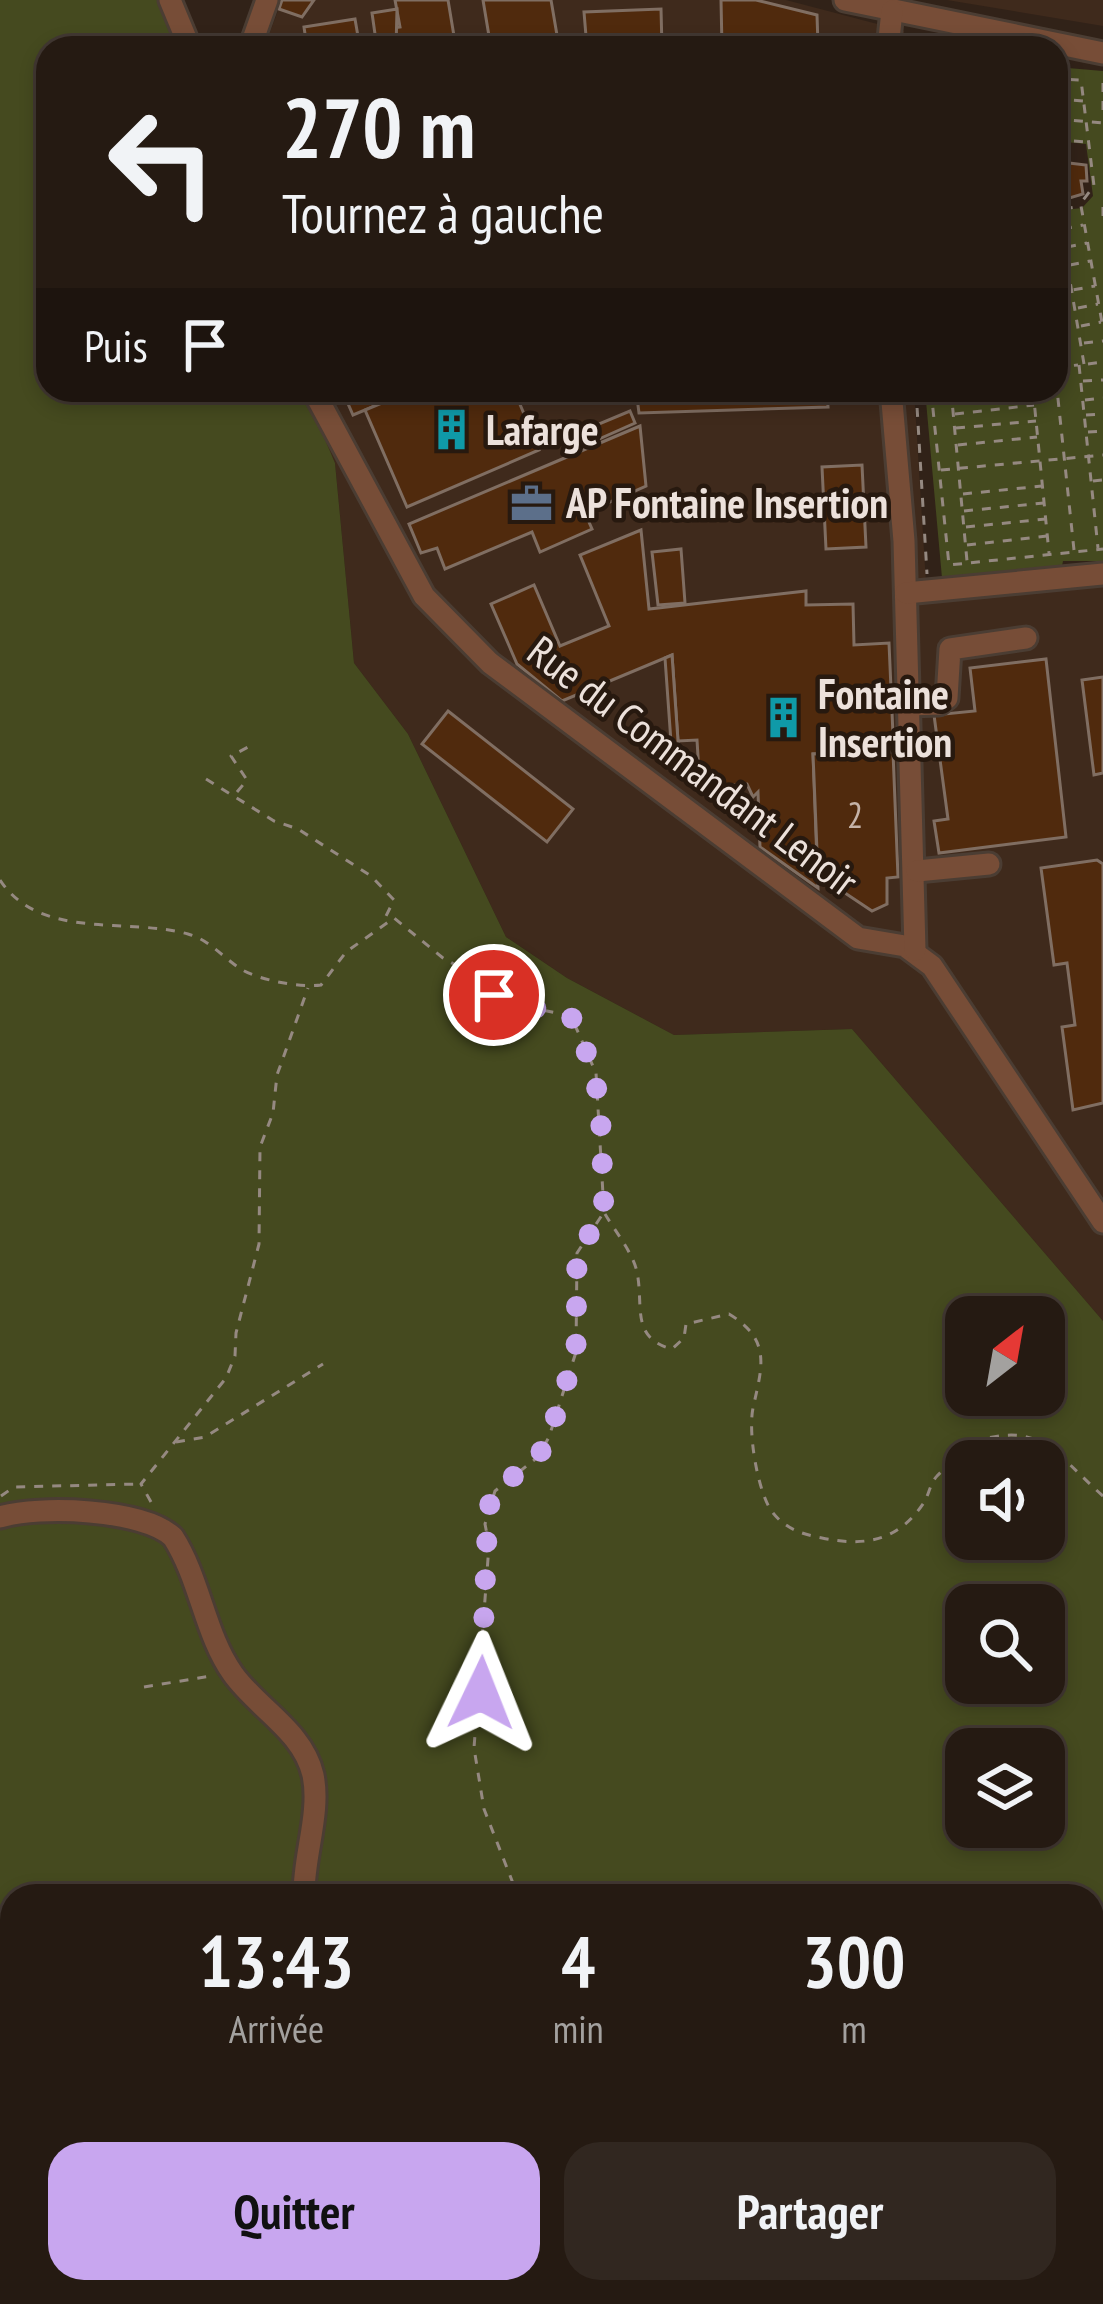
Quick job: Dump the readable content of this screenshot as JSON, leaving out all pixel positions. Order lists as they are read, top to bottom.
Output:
{
  "streets": {
    "street": ["Rue du Commandant Lenoir"]
  },
  "places": {
    "building": ["Lafarge", "Fontaine Insertion"],
    "office": ["AP Fontaine Insertion"]
  },
  "house_numbers": ["2"],
  "north": "top right",
  "page": {
    "turn": ["270 m", "Tournez à gauche"],
    "then": "Puis",
    "eta": [
      "13:43",
      "Arrivée",
      "4",
      "min",
      "300",
      "m"
    ],
    "buttons": ["Quitter", "Partager"]
  }
}
